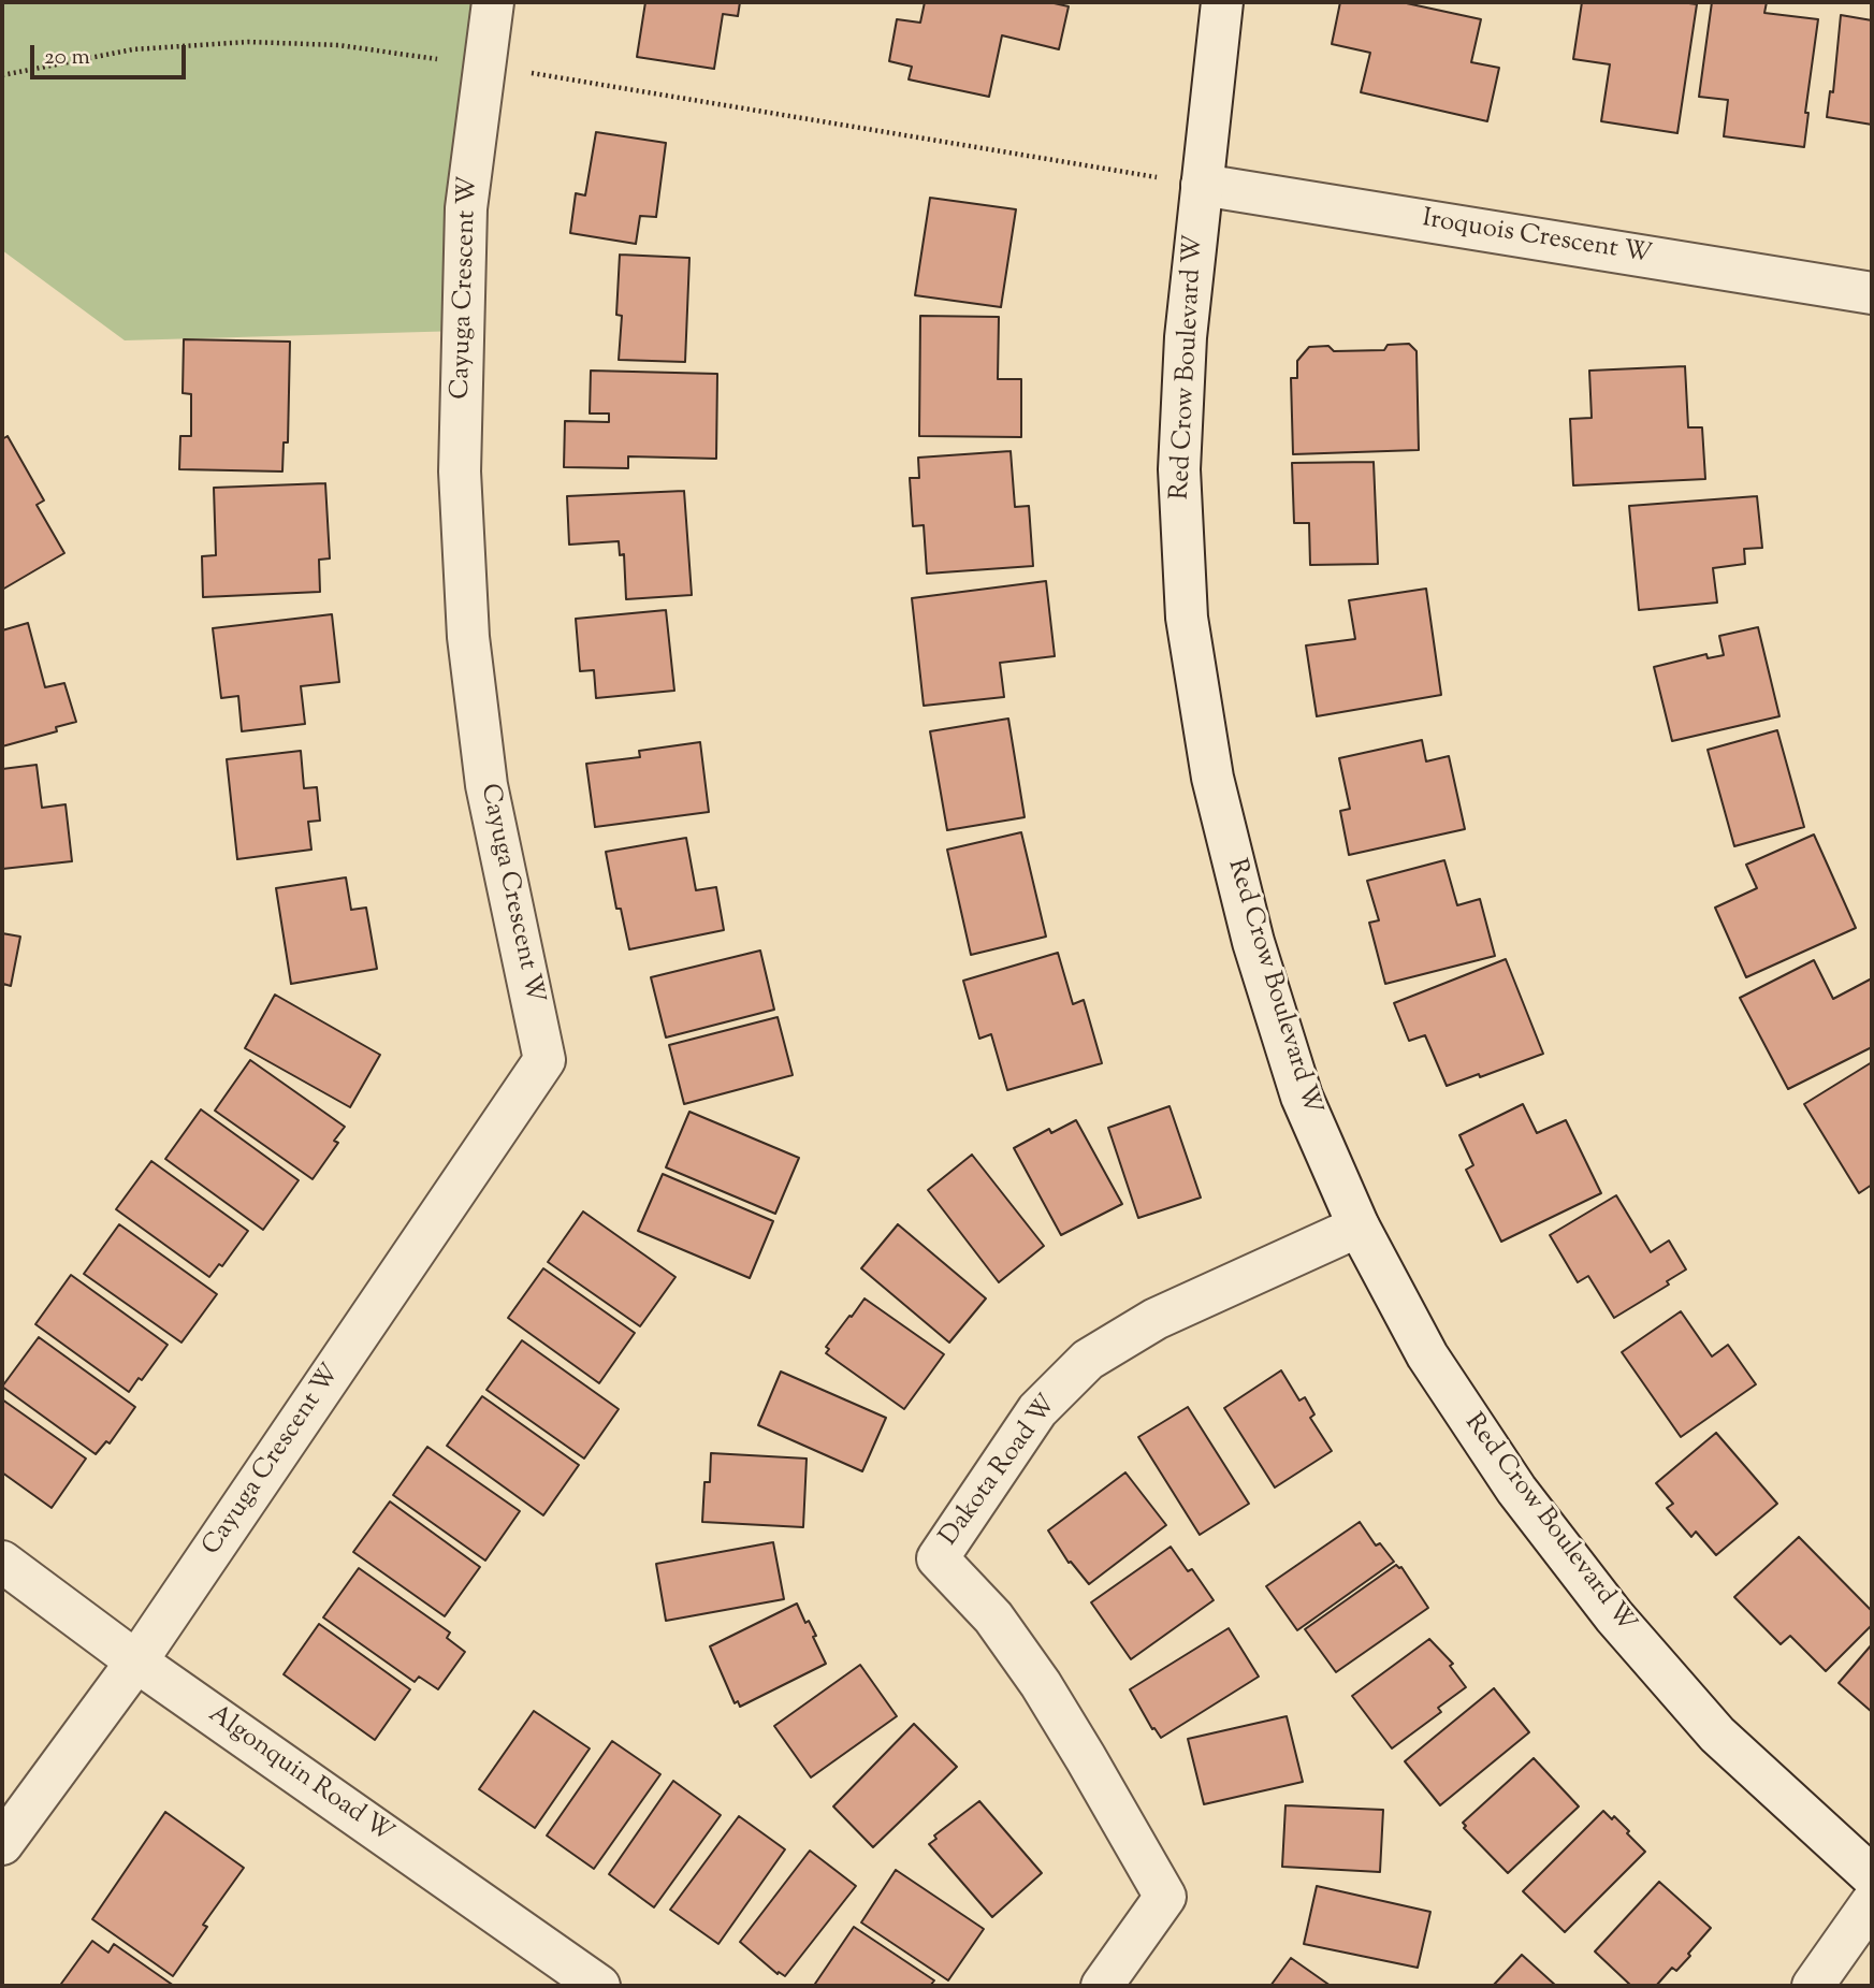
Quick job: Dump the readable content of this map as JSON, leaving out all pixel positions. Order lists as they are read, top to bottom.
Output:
{
  "streets": {
    "street": [
      "Iroquois Crescent W",
      "Cayuga Crescent W",
      "Red Crow Boulevard W",
      "Dakota Road W",
      "Algonquin Road W"
    ]
  },
  "crossings": [
    ["Iroquois Crescent W", "Red Crow Boulevard W"],
    ["Cayuga Crescent W", "Algonquin Road W"],
    ["Red Crow Boulevard W", "Dakota Road W"]
  ],
  "scale_bar": "20 m"
}
